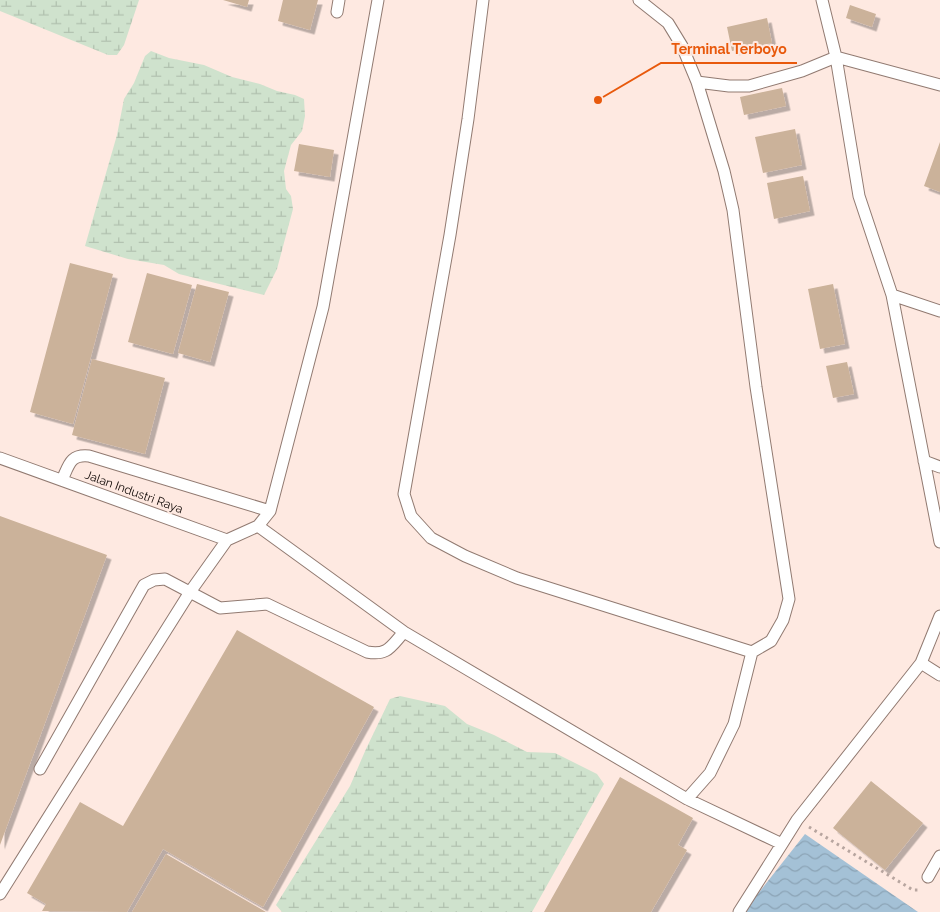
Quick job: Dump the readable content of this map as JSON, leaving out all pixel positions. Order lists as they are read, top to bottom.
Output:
{
  "streets": {
    "lane": ["Jalan Industri Raya"]
  },
  "places": ["Terminal Terboyo"]
}
